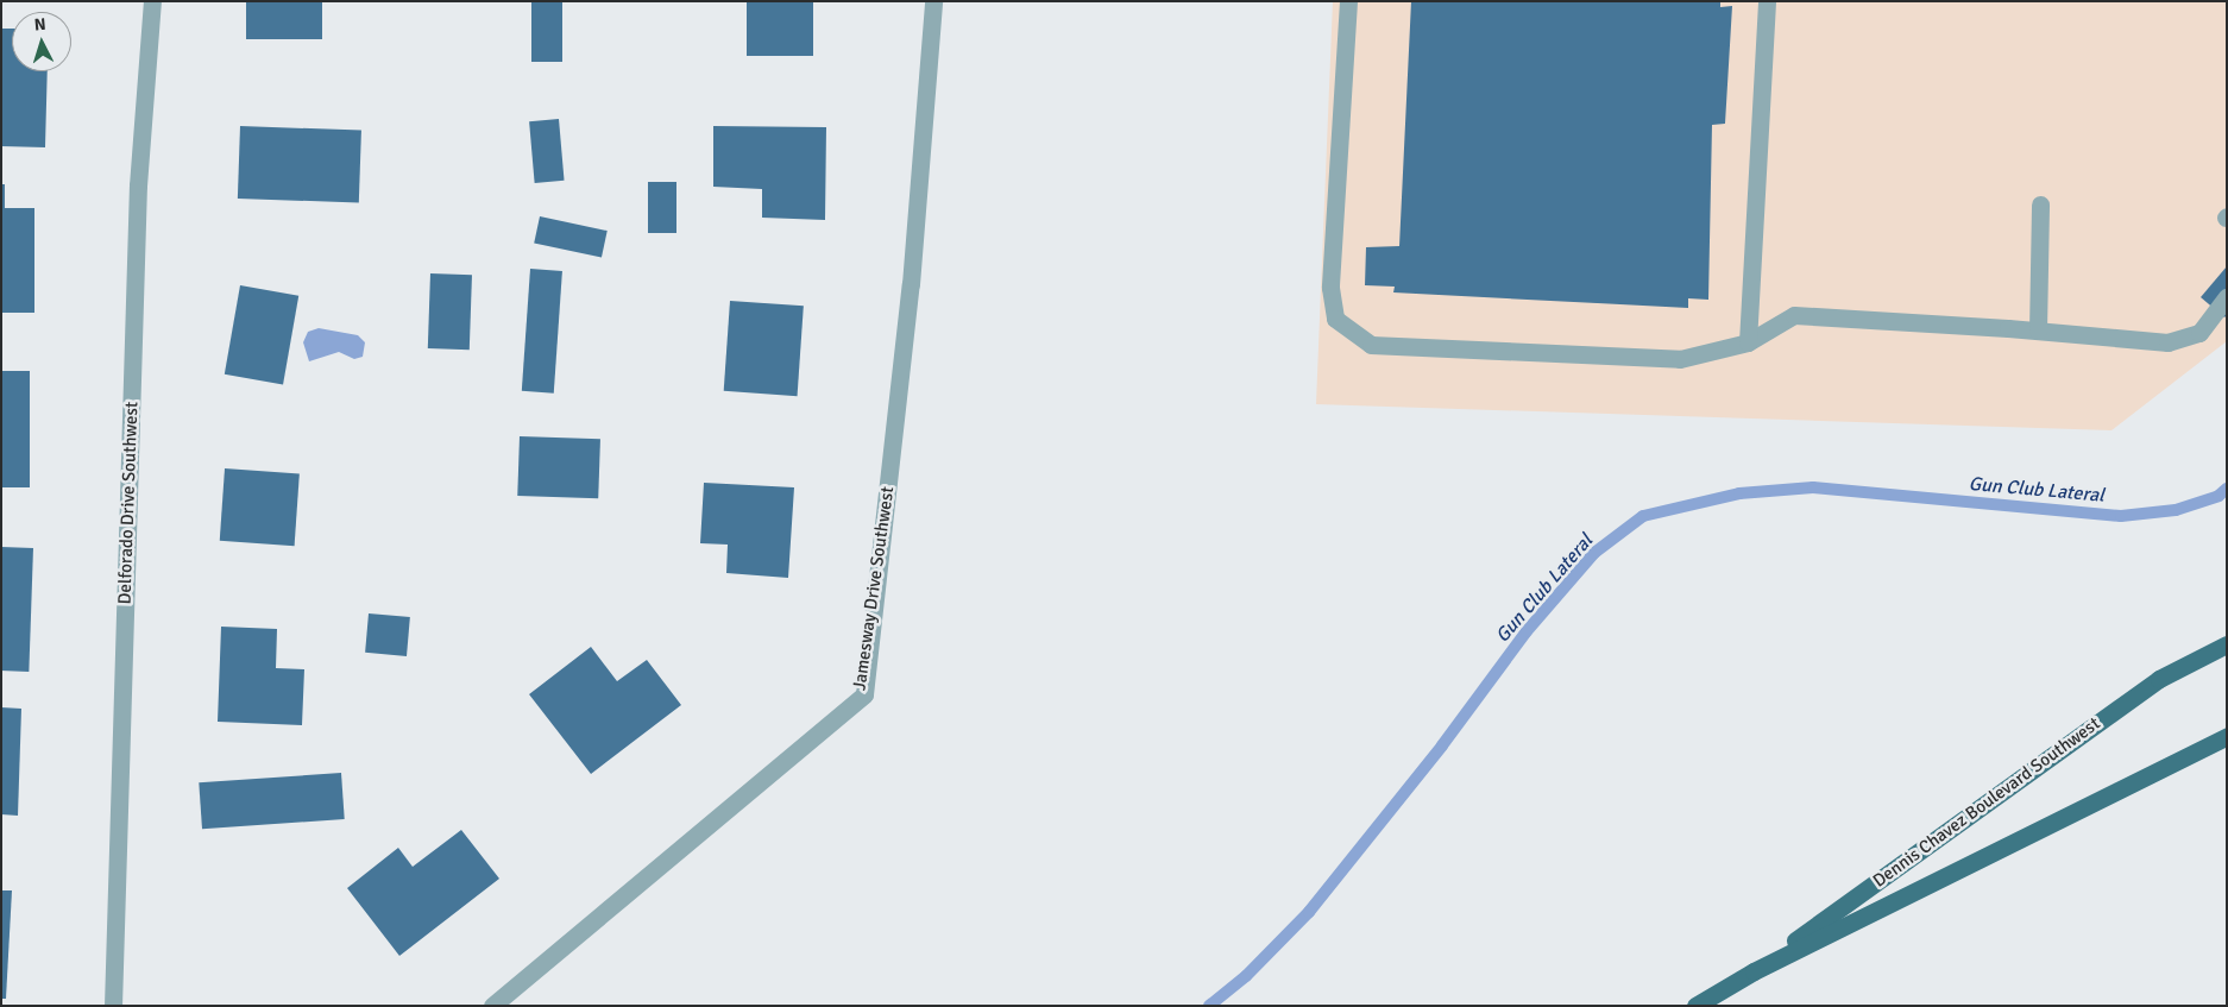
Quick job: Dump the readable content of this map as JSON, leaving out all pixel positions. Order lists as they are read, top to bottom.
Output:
{
  "streets": {
    "main road": ["Dennis Chavez Boulevard Southwest"],
    "street": ["Delforado Drive Southwest", "Jamesway Drive Southwest"]
  },
  "water": ["Gun Club Lateral"],
  "north": "top"
}
